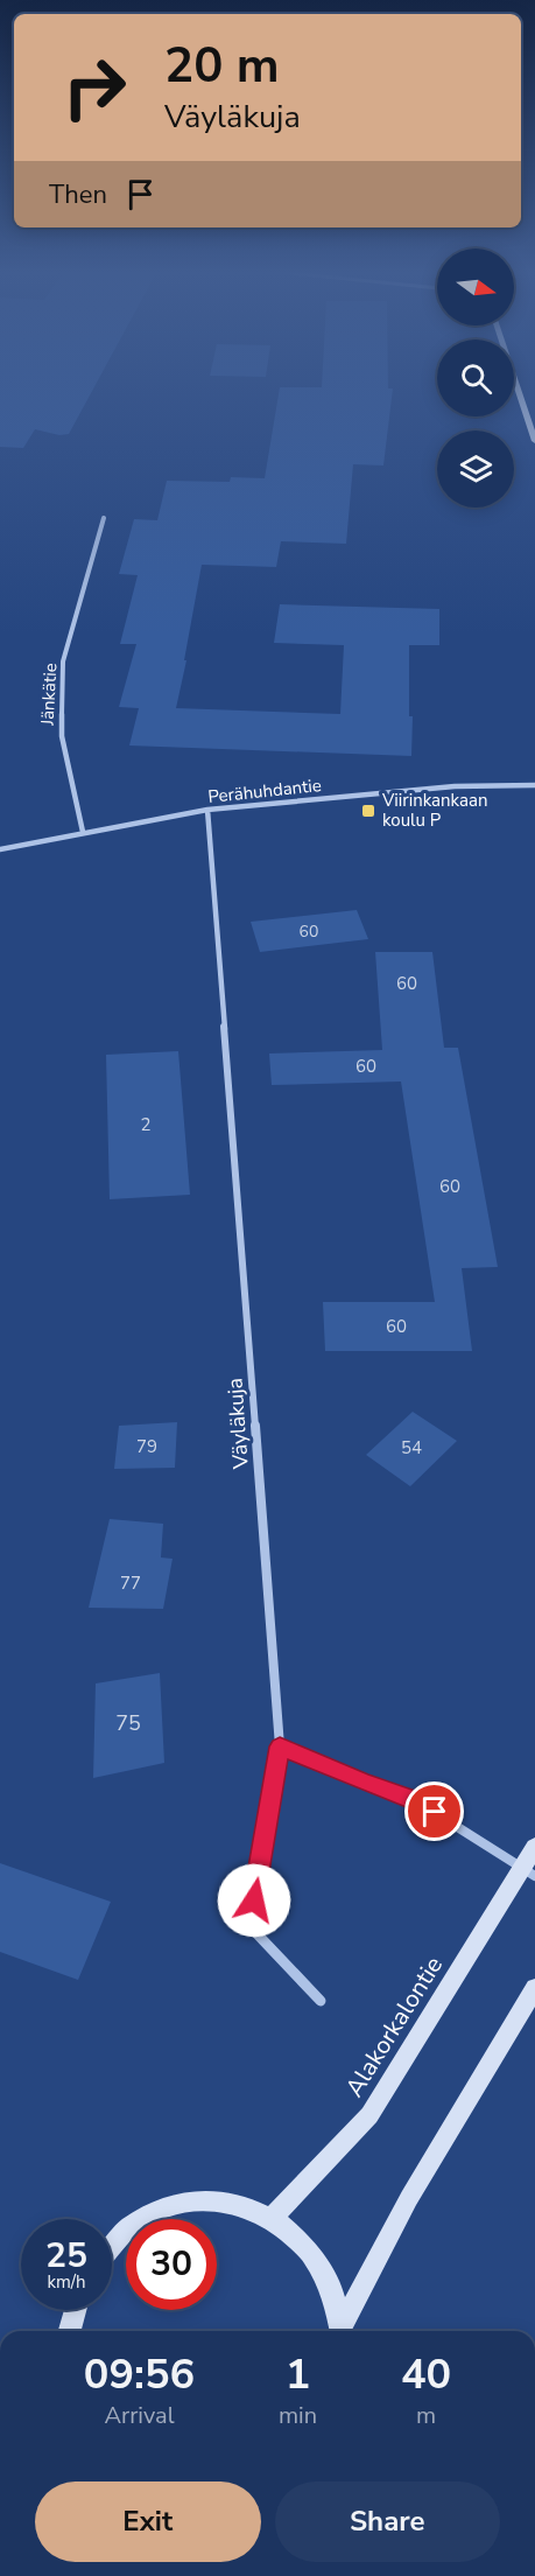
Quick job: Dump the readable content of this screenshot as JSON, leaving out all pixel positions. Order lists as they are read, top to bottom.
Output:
{
  "streets": {
    "street": [
      "Jänkätie",
      "Perähuhdantie",
      "Väyläkuja",
      "Alakorkalontie"
    ]
  },
  "crossings": [
    ["Jänkätie", "Perähuhdantie"],
    ["Perähuhdantie", "Väyläkuja"]
  ],
  "places": {
    "transit": ["Viirinkankaan koulu P"]
  },
  "house_numbers": [
    "60",
    "60",
    "60",
    "2",
    "60",
    "60",
    "79",
    "54",
    "77",
    "75"
  ],
  "north": "right",
  "page": {
    "turn": ["20 m", "Väyläkuja"],
    "then": "Then",
    "speed": "25 km/h",
    "limit": "30",
    "eta": [
      "09:56",
      "Arrival",
      "1",
      "min",
      "40",
      "m"
    ],
    "buttons": ["Exit", "Share"]
  }
}
